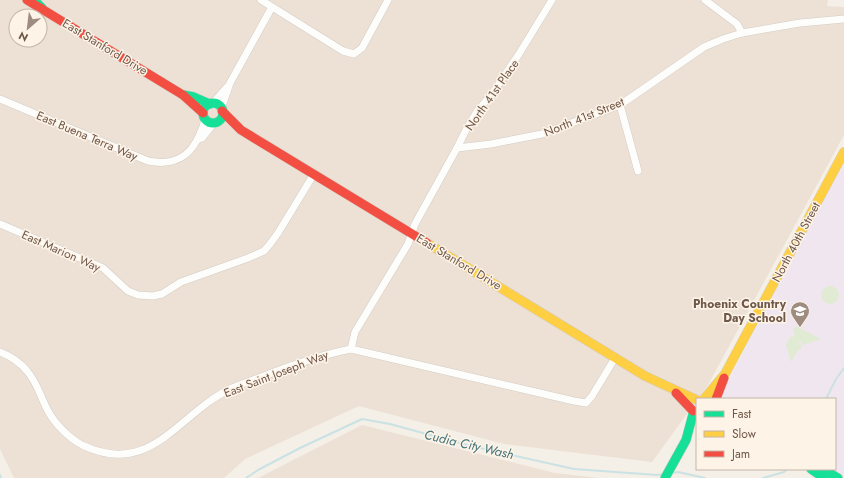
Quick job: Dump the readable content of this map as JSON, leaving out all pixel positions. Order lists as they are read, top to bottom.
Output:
{
  "streets": {
    "street": [
      "East Stanford Drive",
      "North 41st Place",
      "North 41st Street",
      "East Buena Terra Way",
      "North 40th Street",
      "East Marion Way",
      "East Saint Joseph Way"
    ]
  },
  "crossings": [
    ["East Stanford Drive", "North 41st Place"],
    ["East Stanford Drive", "East Marion Way"],
    ["East Stanford Drive", "East Saint Joseph Way"],
    ["North 41st Place", "North 41st Street"],
    ["North 41st Place", "East Saint Joseph Way"]
  ],
  "water": ["Cudia City Wash"],
  "places": {
    "school or university": ["Phoenix Country Day School"]
  },
  "legend": ["Fast", "Slow", "Jam"],
  "north": "bottom left"
}
